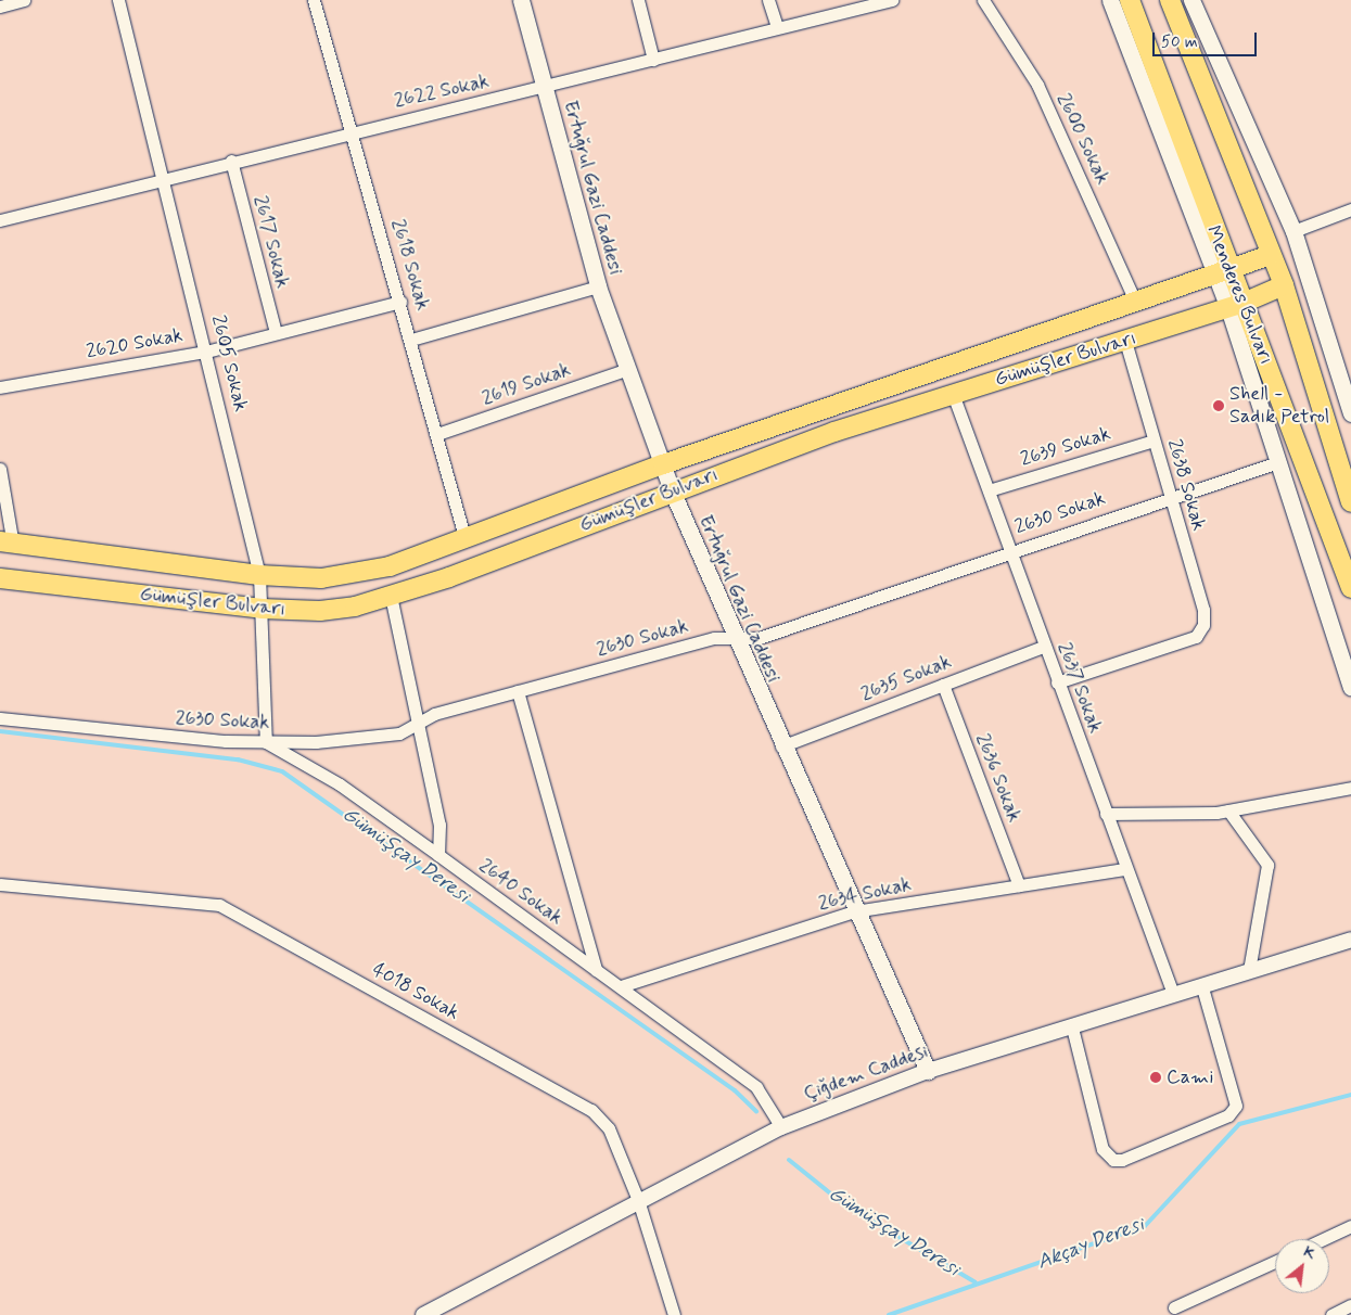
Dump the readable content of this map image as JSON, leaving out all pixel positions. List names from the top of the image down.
{
  "streets": {
    "main road": ["Ertuğrul Gazi Caddesi", "Menderes Bulvarı", "Gümüşler Bulvarı"],
    "street": [
      "2622 Sokak",
      "2600 Sokak",
      "2617 Sokak",
      "2618 Sokak",
      "2620 Sokak",
      "2605 Sokak",
      "2619 Sokak",
      "2639 Sokak",
      "2638 Sokak",
      "2630 Sokak",
      "2635 Sokak",
      "2637 Sokak",
      "2636 Sokak",
      "2640 Sokak",
      "2634 Sokak",
      "4018 Sokak",
      "Çiğdem Caddesi"
    ]
  },
  "crossings": [
    ["2622 Sokak", "Ertuğrul Gazi Caddesi"],
    ["2622 Sokak", "2617 Sokak"],
    ["2622 Sokak", "2618 Sokak"],
    ["2622 Sokak", "2605 Sokak"],
    ["2600 Sokak", "Gümüşler Bulvarı"],
    ["Ertuğrul Gazi Caddesi", "Gümüşler Bulvarı"],
    ["Ertuğrul Gazi Caddesi", "2619 Sokak"],
    ["Ertuğrul Gazi Caddesi", "2630 Sokak"],
    ["Ertuğrul Gazi Caddesi", "2635 Sokak"],
    ["Ertuğrul Gazi Caddesi", "2634 Sokak"],
    ["Ertuğrul Gazi Caddesi", "Çiğdem Caddesi"],
    ["2617 Sokak", "2620 Sokak"],
    ["2618 Sokak", "2620 Sokak"],
    ["2618 Sokak", "Gümüşler Bulvarı"],
    ["2618 Sokak", "2619 Sokak"],
    ["Menderes Bulvarı", "Gümüşler Bulvarı"],
    ["2620 Sokak", "2605 Sokak"],
    ["Gümüşler Bulvarı", "2605 Sokak"],
    ["Gümüşler Bulvarı", "2638 Sokak"],
    ["Gümüşler Bulvarı", "2637 Sokak"],
    ["2605 Sokak", "2630 Sokak"],
    ["2605 Sokak", "2640 Sokak"],
    ["2639 Sokak", "2638 Sokak"],
    ["2639 Sokak", "2637 Sokak"],
    ["2638 Sokak", "2630 Sokak"],
    ["2638 Sokak", "2637 Sokak"],
    ["2630 Sokak", "2637 Sokak"],
    ["2630 Sokak", "2640 Sokak"],
    ["2635 Sokak", "2637 Sokak"],
    ["2635 Sokak", "2636 Sokak"],
    ["2637 Sokak", "2634 Sokak"],
    ["2637 Sokak", "Çiğdem Caddesi"],
    ["2636 Sokak", "2634 Sokak"],
    ["2640 Sokak", "2634 Sokak"],
    ["2640 Sokak", "Çiğdem Caddesi"],
    ["4018 Sokak", "Çiğdem Caddesi"]
  ],
  "water": ["Gümüşçay Deresi", "Akçay Deresi"],
  "places": ["Shell - Sadık Petrol", "Cami"],
  "scale_bar": "50 m",
  "north": "top right"
}
